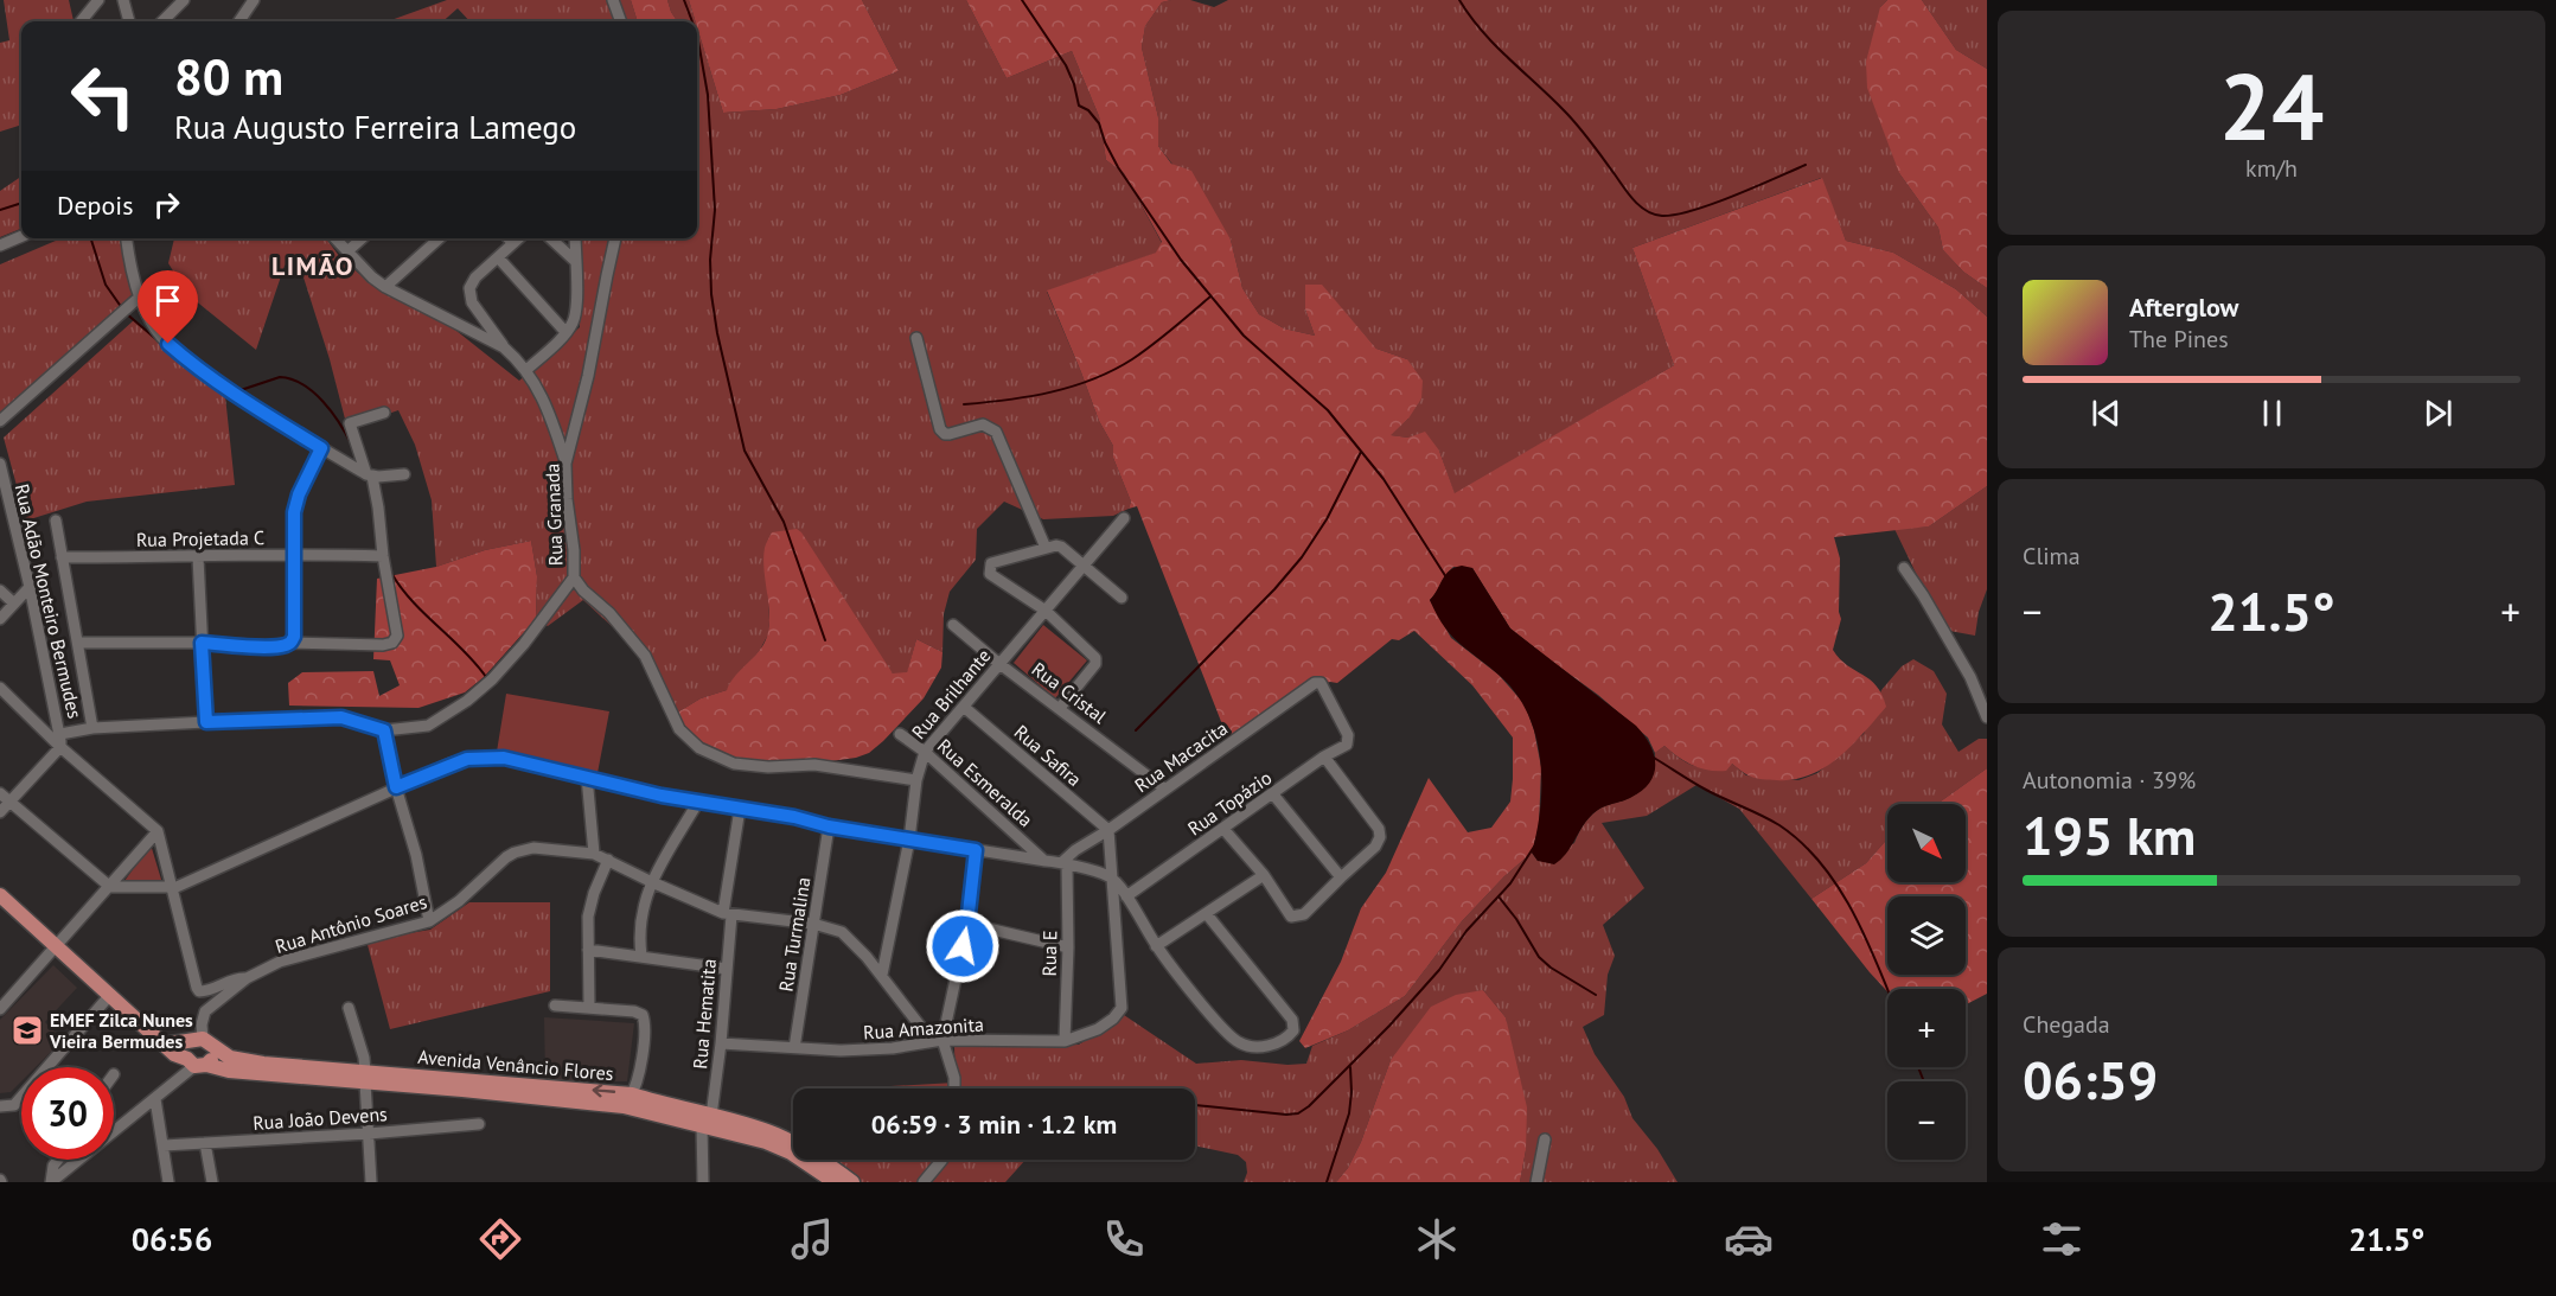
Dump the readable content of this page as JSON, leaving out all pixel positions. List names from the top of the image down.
{
  "streets": {
    "main road": ["Avenida Venâncio Flores"],
    "street": [
      "Rua Granada",
      "Rua Projetada C",
      "Rua Adão Monteiro Bermudes",
      "Rua Cristal",
      "Rua Brilhante",
      "Rua Safira",
      "Rua Macacita",
      "Rua Esmeralda",
      "Rua Topázio",
      "Rua Antônio Soares",
      "Rua Turmalina",
      "Rua E",
      "Rua Hematita",
      "Rua Amazonita",
      "Rua João Devens"
    ]
  },
  "crossings": [
    ["Rua Granada", "Rua Brilhante"],
    ["Rua Projetada C", "Rua Adão Monteiro Bermudes"],
    ["Rua Cristal", "Rua Brilhante"],
    ["Rua Cristal", "Rua Macacita"],
    ["Rua Brilhante", "Rua Safira"],
    ["Rua Brilhante", "Rua Esmeralda"],
    ["Rua Brilhante", "Rua Antônio Soares"],
    ["Rua Safira", "Rua Macacita"],
    ["Rua Macacita", "Rua Topázio"],
    ["Rua Macacita", "Rua E"],
    ["Rua Antônio Soares", "Rua Turmalina"],
    ["Rua Antônio Soares", "Rua Hematita"],
    ["Rua Antônio Soares", "Rua Amazonita"],
    ["Rua Antônio Soares", "Avenida Venâncio Flores"],
    ["Rua Turmalina", "Rua Amazonita"],
    ["Rua E", "Rua Amazonita"],
    ["Rua Hematita", "Rua Amazonita"],
    ["Rua Hematita", "Avenida Venâncio Flores"]
  ],
  "districts": ["LIMÃO"],
  "places": {
    "school or university": ["EMEF Zilca Nunes Vieira Bermudes"]
  },
  "north": "bottom right",
  "page": {
    "tile": [
      ["24", "km/h"],
      "Clima",
      ["Autonomia · 39%", "195 km"],
      ["Chegada", "06:59"]
    ],
    "turn": ["80 m", "Rua Augusto Ferreira Lamego"],
    "then": "Depois",
    "song": ["Afterglow", "The Pines"],
    "heat": ["−", "21.5°", "+"],
    "map_buttons": ["+", "−"],
    "limit": "30",
    "trip": "06:59 · 3 min · 1.2 km",
    "tabs": ["06:56", "21.5°"]
  }
}
